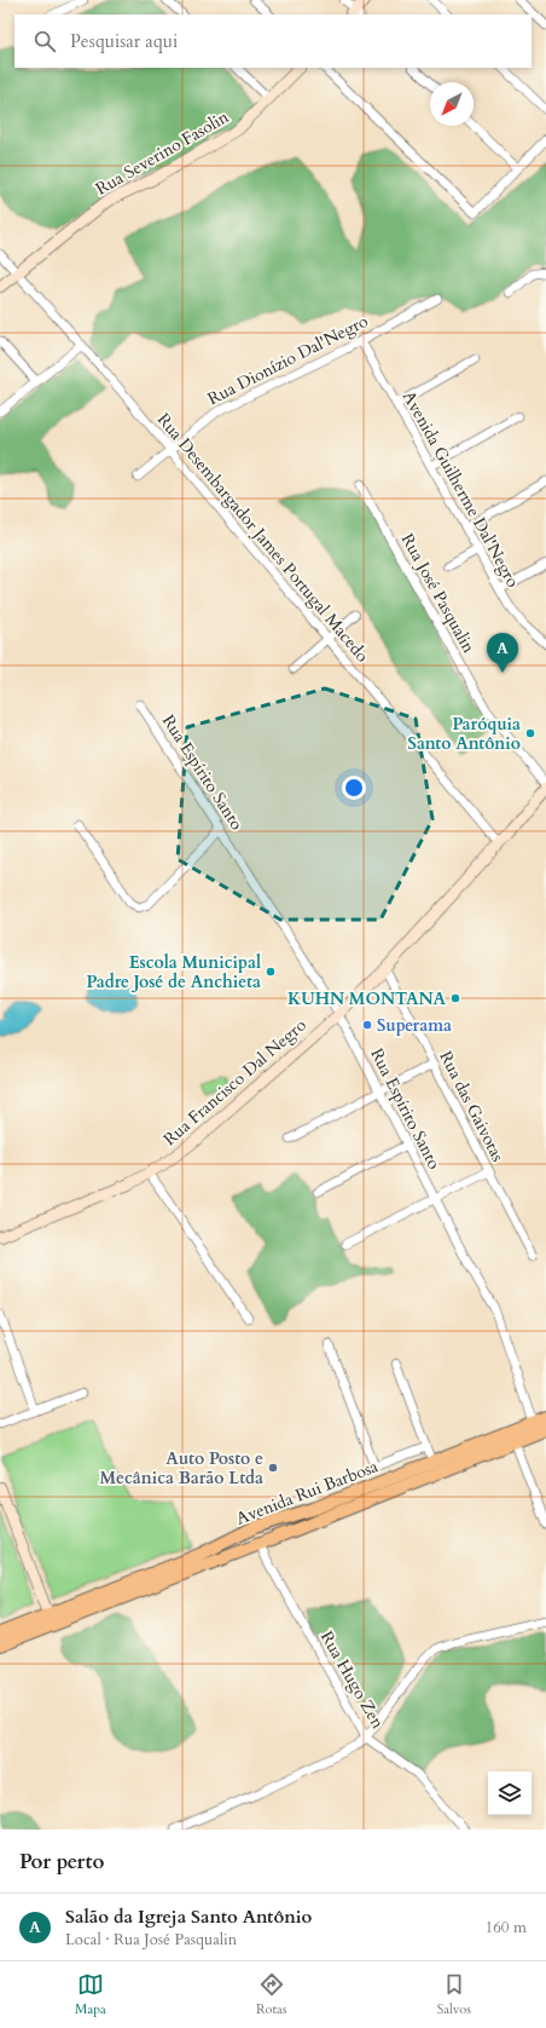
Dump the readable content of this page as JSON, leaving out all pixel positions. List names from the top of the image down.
{
  "streets": {
    "main road": ["Avenida Rui Barbosa"],
    "street": [
      "Rua Severino Fasolin",
      "Rua Dionízio Dal'Negro",
      "Avenida Guilherme Dal'Negro",
      "Rua Desembargador James Portugal Macedo",
      "Rua José Pasqualin",
      "Rua Espírito Santo",
      "Rua Francisco Dal Negro",
      "Rua das Gaivotas",
      "Rua Hugo Zen"
    ]
  },
  "crossings": [
    ["Rua Severino Fasolin", "Rua Desembargador James Portugal Macedo"],
    ["Rua Dionízio Dal'Negro", "Avenida Guilherme Dal'Negro"],
    ["Rua Dionízio Dal'Negro", "Rua Desembargador James Portugal Macedo"],
    ["Rua Desembargador James Portugal Macedo", "Rua Francisco Dal Negro"],
    ["Rua Espírito Santo", "Rua Francisco Dal Negro"],
    ["Rua Espírito Santo", "Avenida Rui Barbosa"],
    ["Rua Francisco Dal Negro", "Rua das Gaivotas"],
    ["Avenida Rui Barbosa", "Rua Hugo Zen"]
  ],
  "places": [
    "Paróquia Santo Antônio",
    "Escola Municipal Padre José de Anchieta",
    "KUHN MONTANA",
    "Superama",
    "Auto Posto e Mecânica Barão Ltda"
  ],
  "north": "bottom left",
  "page": {
    "search": "Pesquisar aqui",
    "pins": "A",
    "heading": "Por perto",
    "list": [
      {
        "mark": "A",
        "name": "Salão da Igreja Santo Antônio",
        "note": "Local · Rua José Pasqualin",
        "value": "160 m"
      }
    ],
    "nav": ["Mapa", "Rotas", "Salvos"]
  }
}
